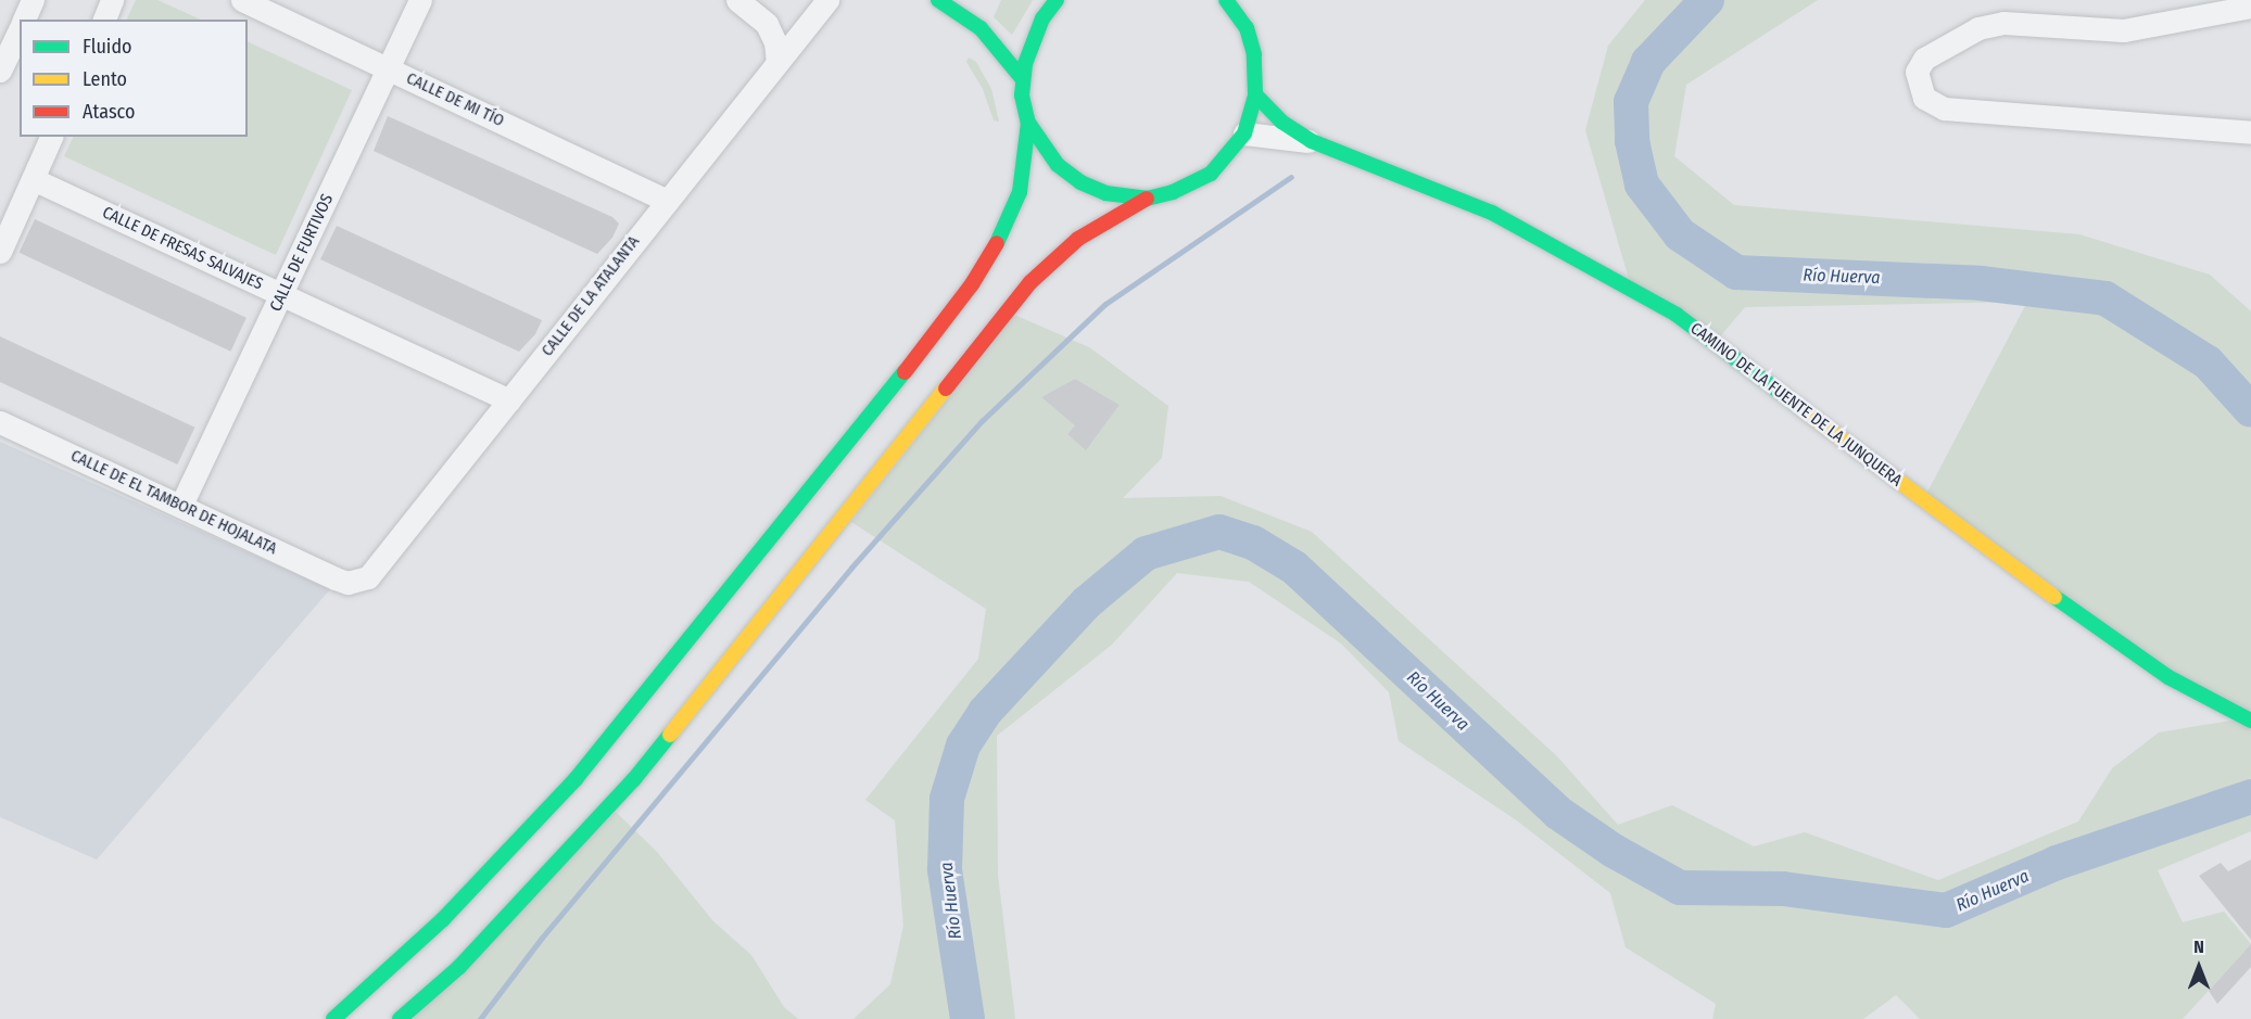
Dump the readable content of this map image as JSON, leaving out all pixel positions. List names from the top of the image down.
{
  "streets": {
    "main road": ["CAMINO DE LA FUENTE DE LA JUNQUERA"],
    "street": [
      "CALLE DE MI TÍO",
      "CALLE DE FRESAS SALVAJES",
      "CALLE DE FURTIVOS",
      "CALLE DE LA ATALANTA",
      "CALLE DE EL TAMBOR DE HOJALATA"
    ]
  },
  "crossings": [
    ["CALLE DE MI TÍO", "CALLE DE FURTIVOS"],
    ["CALLE DE MI TÍO", "CALLE DE LA ATALANTA"],
    ["CALLE DE FRESAS SALVAJES", "CALLE DE FURTIVOS"],
    ["CALLE DE FRESAS SALVAJES", "CALLE DE LA ATALANTA"],
    ["CALLE DE FURTIVOS", "CALLE DE EL TAMBOR DE HOJALATA"],
    ["CALLE DE LA ATALANTA", "CALLE DE EL TAMBOR DE HOJALATA"]
  ],
  "water": ["Río Huerva"],
  "legend": ["Fluido", "Lento", "Atasco"],
  "north": "top"
}
